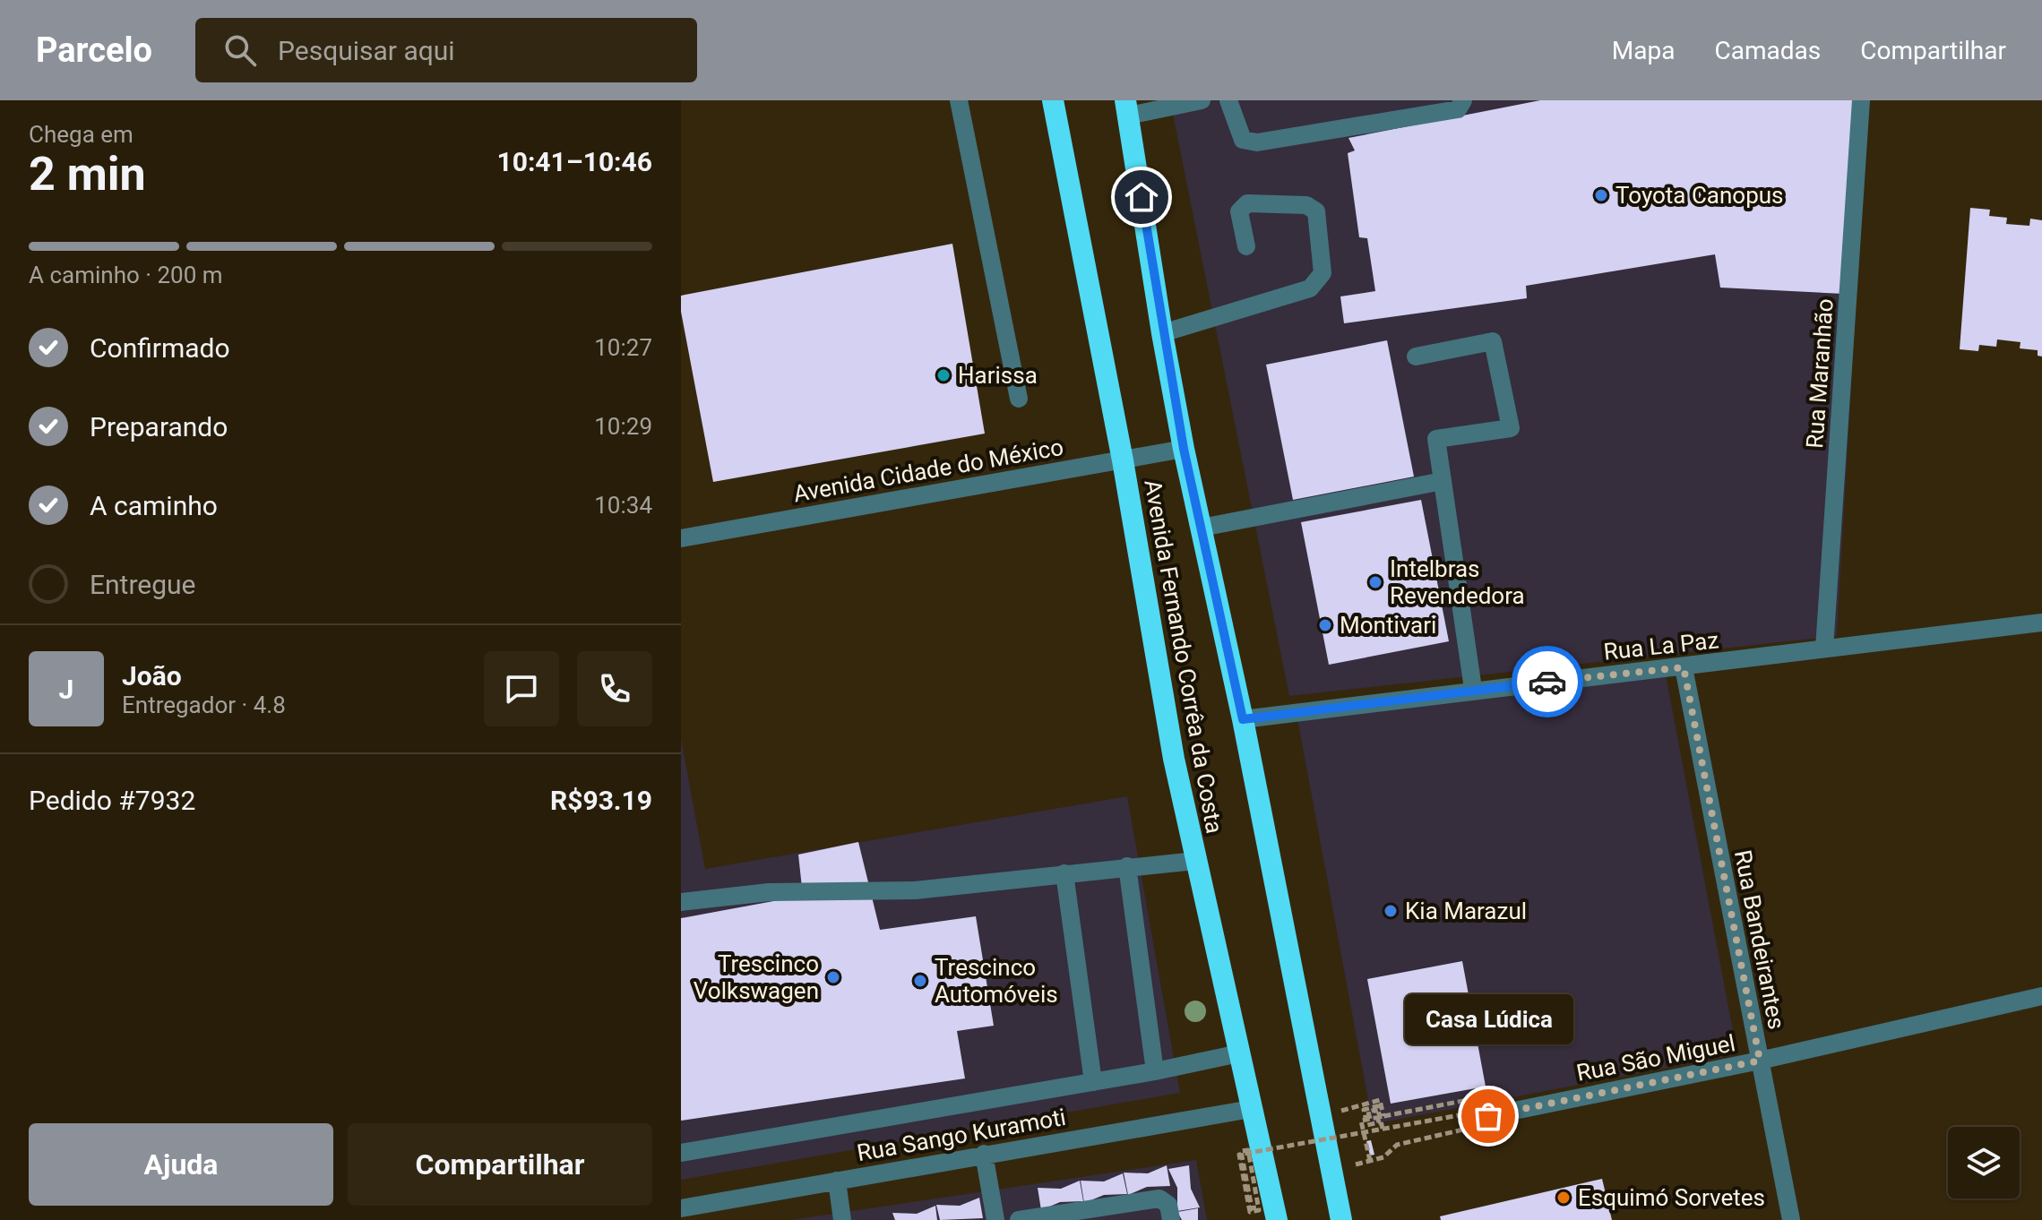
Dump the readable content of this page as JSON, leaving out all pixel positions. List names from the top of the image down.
{
  "streets": {
    "highway": ["Avenida Fernando Corrêa da Costa"],
    "street": [
      "Rua Maranhão",
      "Avenida Cidade do México",
      "Rua La Paz",
      "Rua Bandeirantes",
      "Rua São Miguel",
      "Rua Sango Kuramoti"
    ]
  },
  "crossings": [
    ["Rua Maranhão", "Rua La Paz"],
    ["Avenida Cidade do México", "Avenida Fernando Corrêa da Costa"],
    ["Rua La Paz", "Avenida Fernando Corrêa da Costa"],
    ["Rua La Paz", "Rua Bandeirantes"],
    ["Avenida Fernando Corrêa da Costa", "Rua Sango Kuramoti"],
    ["Rua Bandeirantes", "Rua São Miguel"]
  ],
  "places": [
    "Toyota Canopus",
    "Harissa",
    "Intelbras Revendedora",
    "Montivari",
    "Kia Marazul",
    "Trescinco Volkswagen",
    "Trescinco Automóveis",
    "Casa Lúdica",
    "Esquimó Sorvetes"
  ],
  "page": {
    "header": "Parcelo",
    "search": "Pesquisar aqui",
    "nav": ["Mapa", "Camadas", "Compartilhar"],
    "heading": ["2 min", "Chega em", "10:41–10:46"],
    "panel": [
      "João",
      "Entregador · 4.8",
      "Pedido #7932",
      "R$93.19"
    ],
    "bar": "A caminho · 200 m",
    "list": [
      ["Confirmado", "10:27"],
      ["Preparando", "10:29"],
      ["A caminho", "10:34"],
      "Entregue"
    ],
    "round": "J",
    "bubble": "Casa Lúdica",
    "buttons": ["Ajuda", "Compartilhar"]
  }
}
